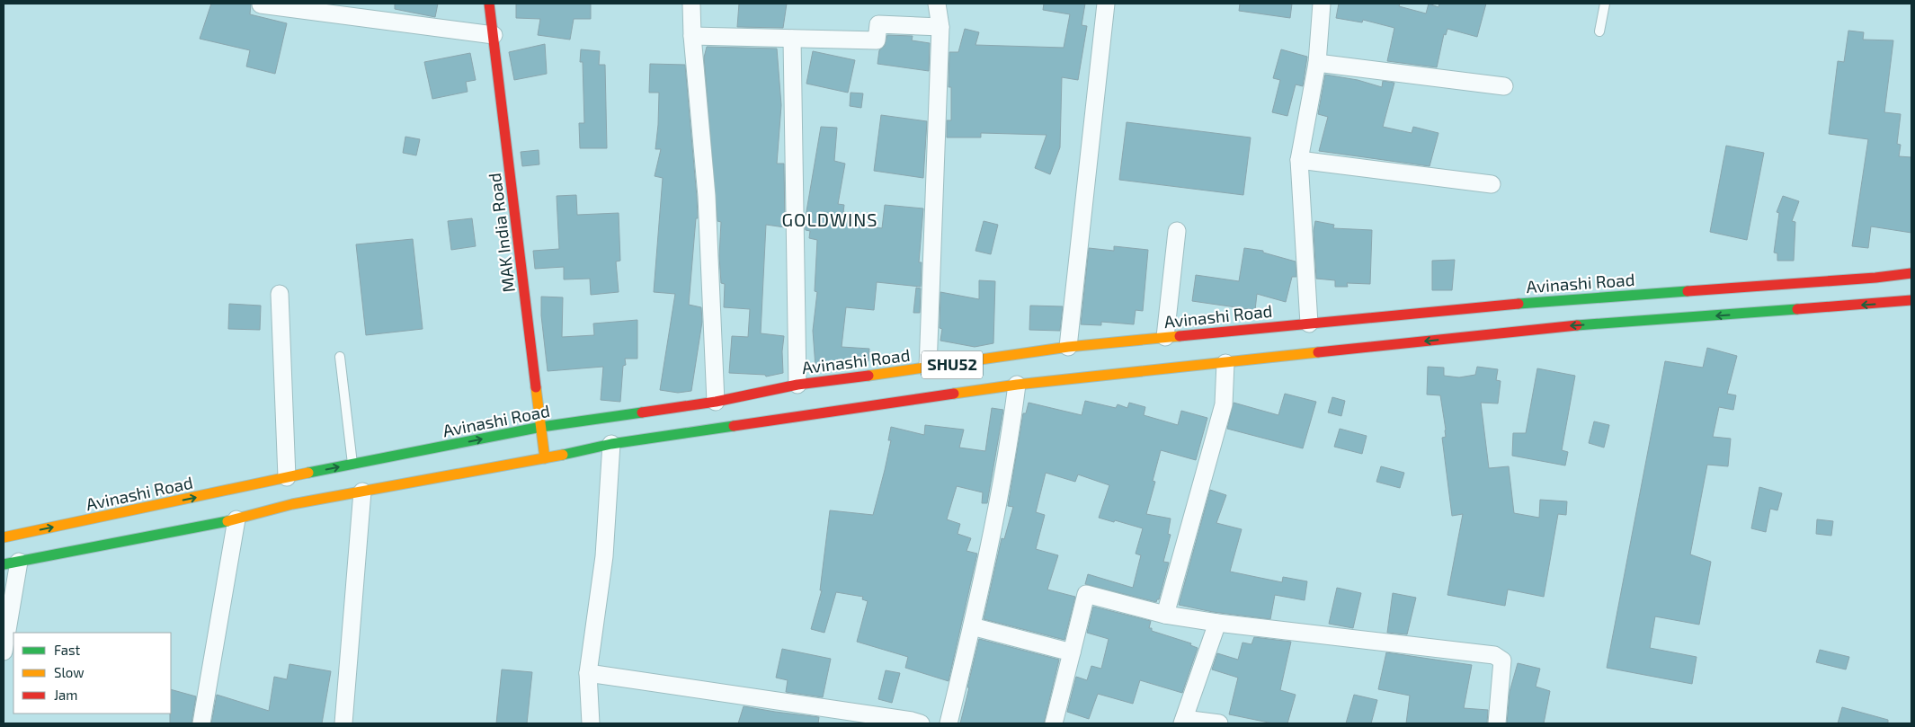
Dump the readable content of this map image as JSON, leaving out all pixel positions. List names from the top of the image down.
{
  "streets": {
    "main road": ["MAK India Road", "Avinashi Road", "SHU52"]
  },
  "crossings": [
    ["MAK India Road", "Avinashi Road"],
    ["MAK India Road", "SHU52"]
  ],
  "districts": ["GOLDWINS"],
  "legend": ["Fast", "Slow", "Jam"]
}
